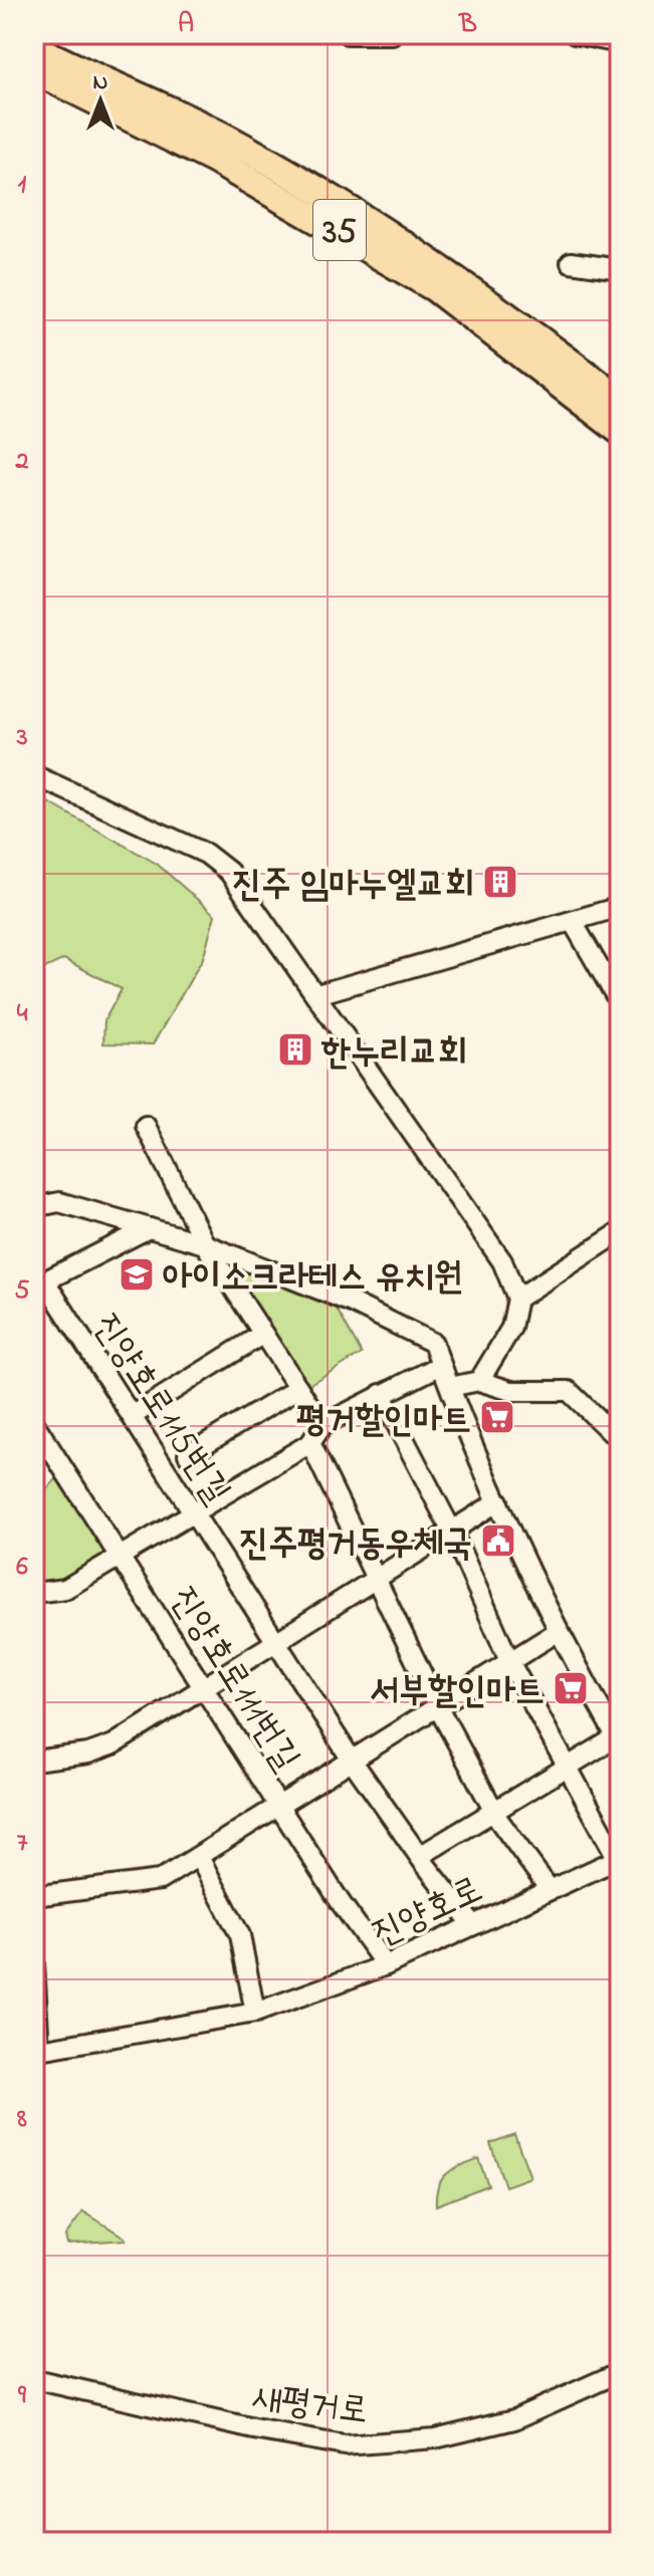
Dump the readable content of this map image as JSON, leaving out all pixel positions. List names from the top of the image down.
{
  "streets": {
    "highway": ["35"],
    "street": [
      "진양호로115번길",
      "진양호로111번길",
      "진양호로",
      "새평거로"
    ]
  },
  "crossings": [
    ["진양호로115번길", "진양호로"],
    ["진양호로111번길", "진양호로"]
  ],
  "places": {
    "building": ["진주 임마누엘교회", "한누리교회"],
    "school or university": ["아이소크라테스 유치원"],
    "supermarket": ["평거할인마트", "서부할인마트"],
    "public building": ["진주평거동우체국"]
  },
  "north": "top",
  "grid": {
    "columns": ["A", "B"],
    "rows": [
      "1",
      "2",
      "3",
      "4",
      "5",
      "6",
      "7",
      "8",
      "9"
    ]
  }
}
